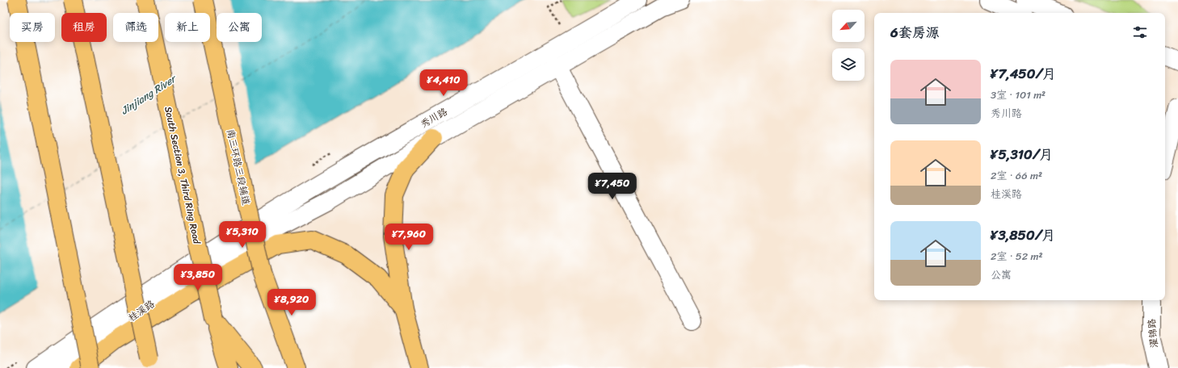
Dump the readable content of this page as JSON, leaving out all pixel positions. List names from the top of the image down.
{
  "streets": {
    "main road": ["南三环路三段辅道", "South Section 3, Third Ring Road"],
    "street": ["秀川路", "桂溪路", "濯锦路"]
  },
  "crossings": [
    ["秀川路", "桂溪路"]
  ],
  "water": ["Jinjiang River"],
  "north": "bottom left",
  "page": {
    "chip": [
      "买房",
      "租房",
      "筛选",
      "新上",
      "公寓"
    ],
    "heading": "6套房源",
    "list": [
      {
        "name": "¥7,450/月",
        "note": "3室 · 101 m² · 秀川路"
      },
      {
        "name": "¥5,310/月",
        "note": "2室 · 66 m² · 桂溪路"
      },
      {
        "name": "¥3,850/月",
        "note": "2室 · 52 m² · 公寓"
      }
    ],
    "price": [
      "¥4,410",
      "¥7,450",
      "¥5,310",
      "¥7,960",
      "¥3,850",
      "¥8,920"
    ]
  }
}
